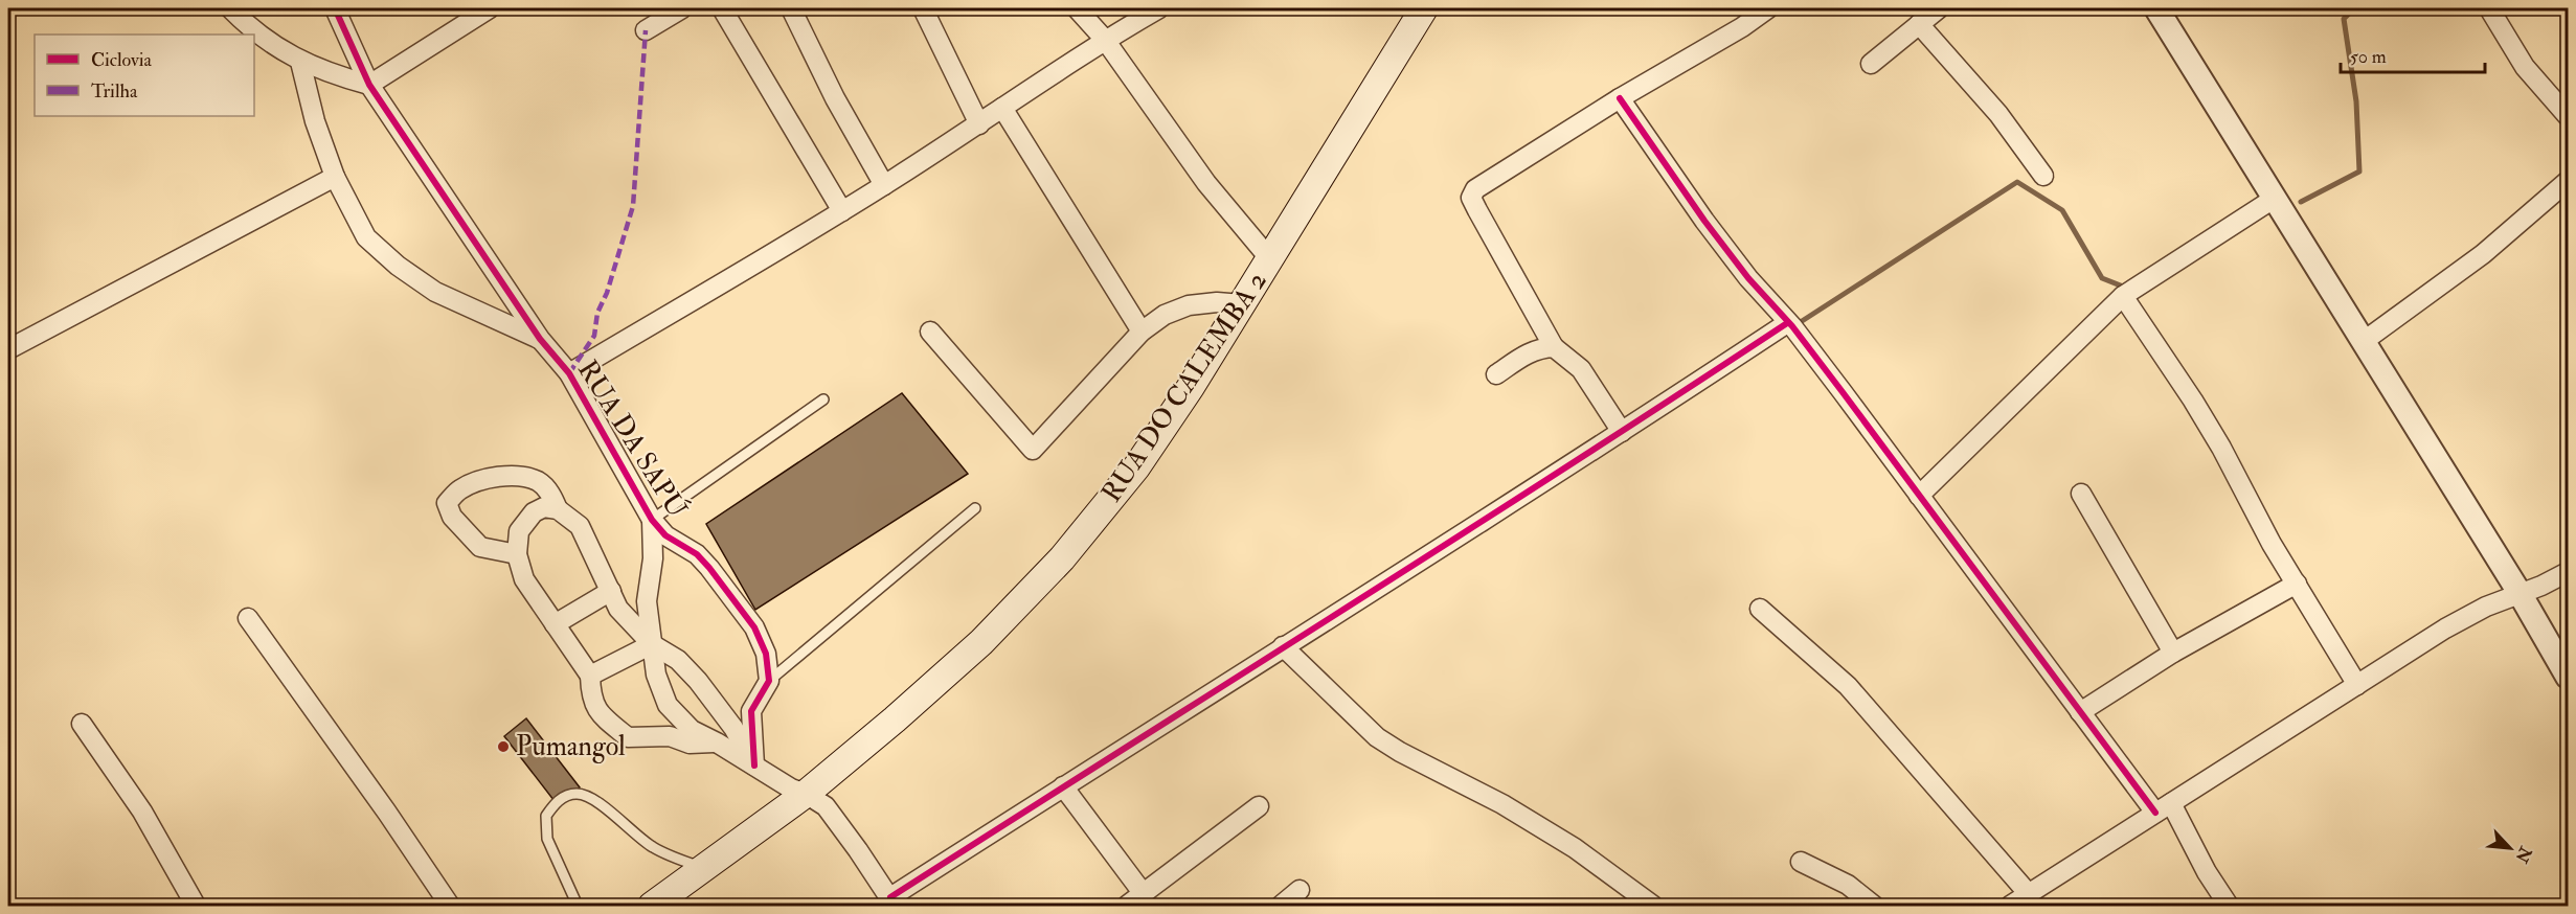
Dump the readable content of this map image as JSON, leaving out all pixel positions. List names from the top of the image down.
{
  "streets": {
    "main road": ["RUA DO CALEMBA 2"],
    "street": ["RUA DA SAPÚ"]
  },
  "places": ["Pumangol"],
  "legend": ["Ciclovia", "Trilha"],
  "scale_bar": "50 m",
  "north": "bottom right"
}
